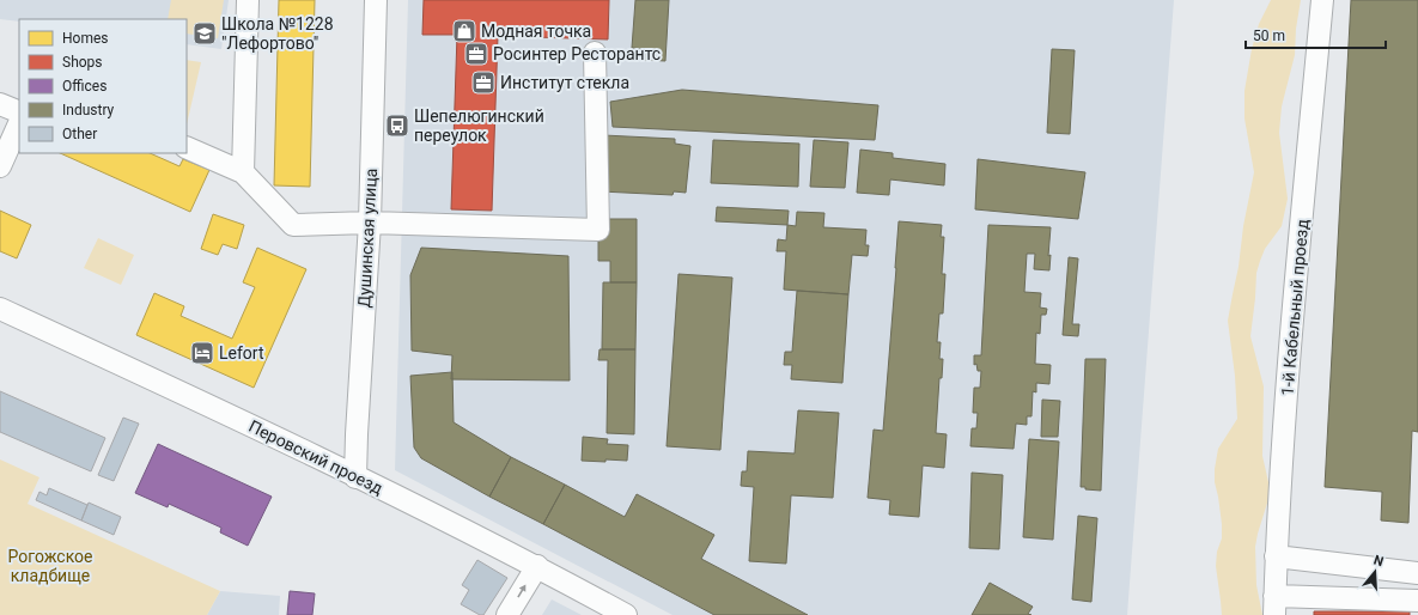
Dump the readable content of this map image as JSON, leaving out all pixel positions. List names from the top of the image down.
{
  "streets": {
    "street": ["Душинская улица", "1-й Кабельный проезд", "Перовский проезд"]
  },
  "crossings": [
    ["Душинская улица", "Перовский проезд"]
  ],
  "parks": ["Рогожское кладбище"],
  "places": {
    "shop": ["Модная точка"],
    "school or university": ["Школа №1228 \"Лефортово\""],
    "office": ["Росинтер Ресторантс", "Институт стекла"],
    "bus stop": ["Шепелюгинский переулок"],
    "hotel": ["Lefort"]
  },
  "legend": [
    "Homes",
    "Shops",
    "Offices",
    "Industry",
    "Other"
  ],
  "scale_bar": "50 m",
  "north": "top"
}
